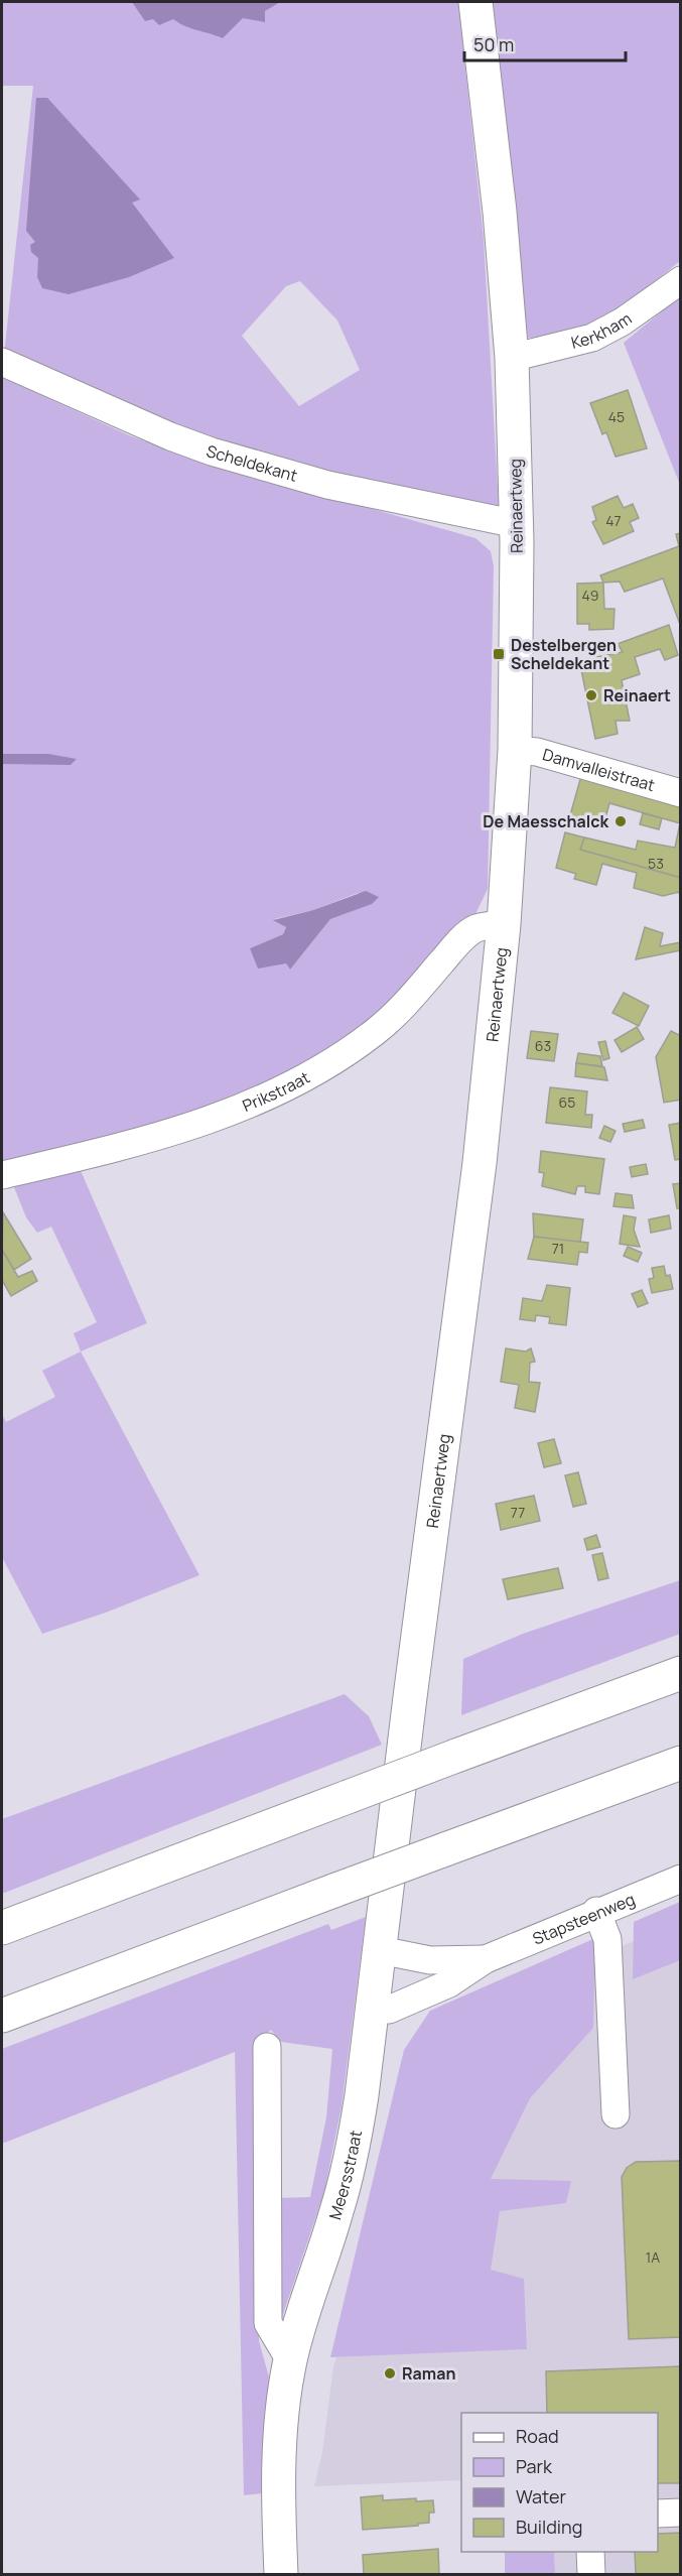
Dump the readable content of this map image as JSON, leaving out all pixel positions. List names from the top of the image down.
{
  "streets": {
    "main road": ["Reinaertweg", "Meersstraat"],
    "street": [
      "Kerkham",
      "Scheldekant",
      "Damvalleistraat",
      "Prikstraat",
      "Stapsteenweg"
    ]
  },
  "crossings": [
    ["Kerkham", "Reinaertweg"],
    ["Scheldekant", "Reinaertweg"],
    ["Reinaertweg", "Damvalleistraat"],
    ["Reinaertweg", "Prikstraat"],
    ["Reinaertweg", "Stapsteenweg"],
    ["Reinaertweg", "Meersstraat"],
    ["Stapsteenweg", "Meersstraat"]
  ],
  "places": {
    "transit": ["Destelbergen Scheldekant"],
    "other": ["Reinaert", "De Maesschalck", "Raman"]
  },
  "house_numbers": [
    "45",
    "47",
    "49",
    "53",
    "63",
    "65",
    "71",
    "77",
    "1A"
  ],
  "legend": [
    "Road",
    "Park",
    "Water",
    "Building"
  ],
  "scale_bar": "50 m"
}
